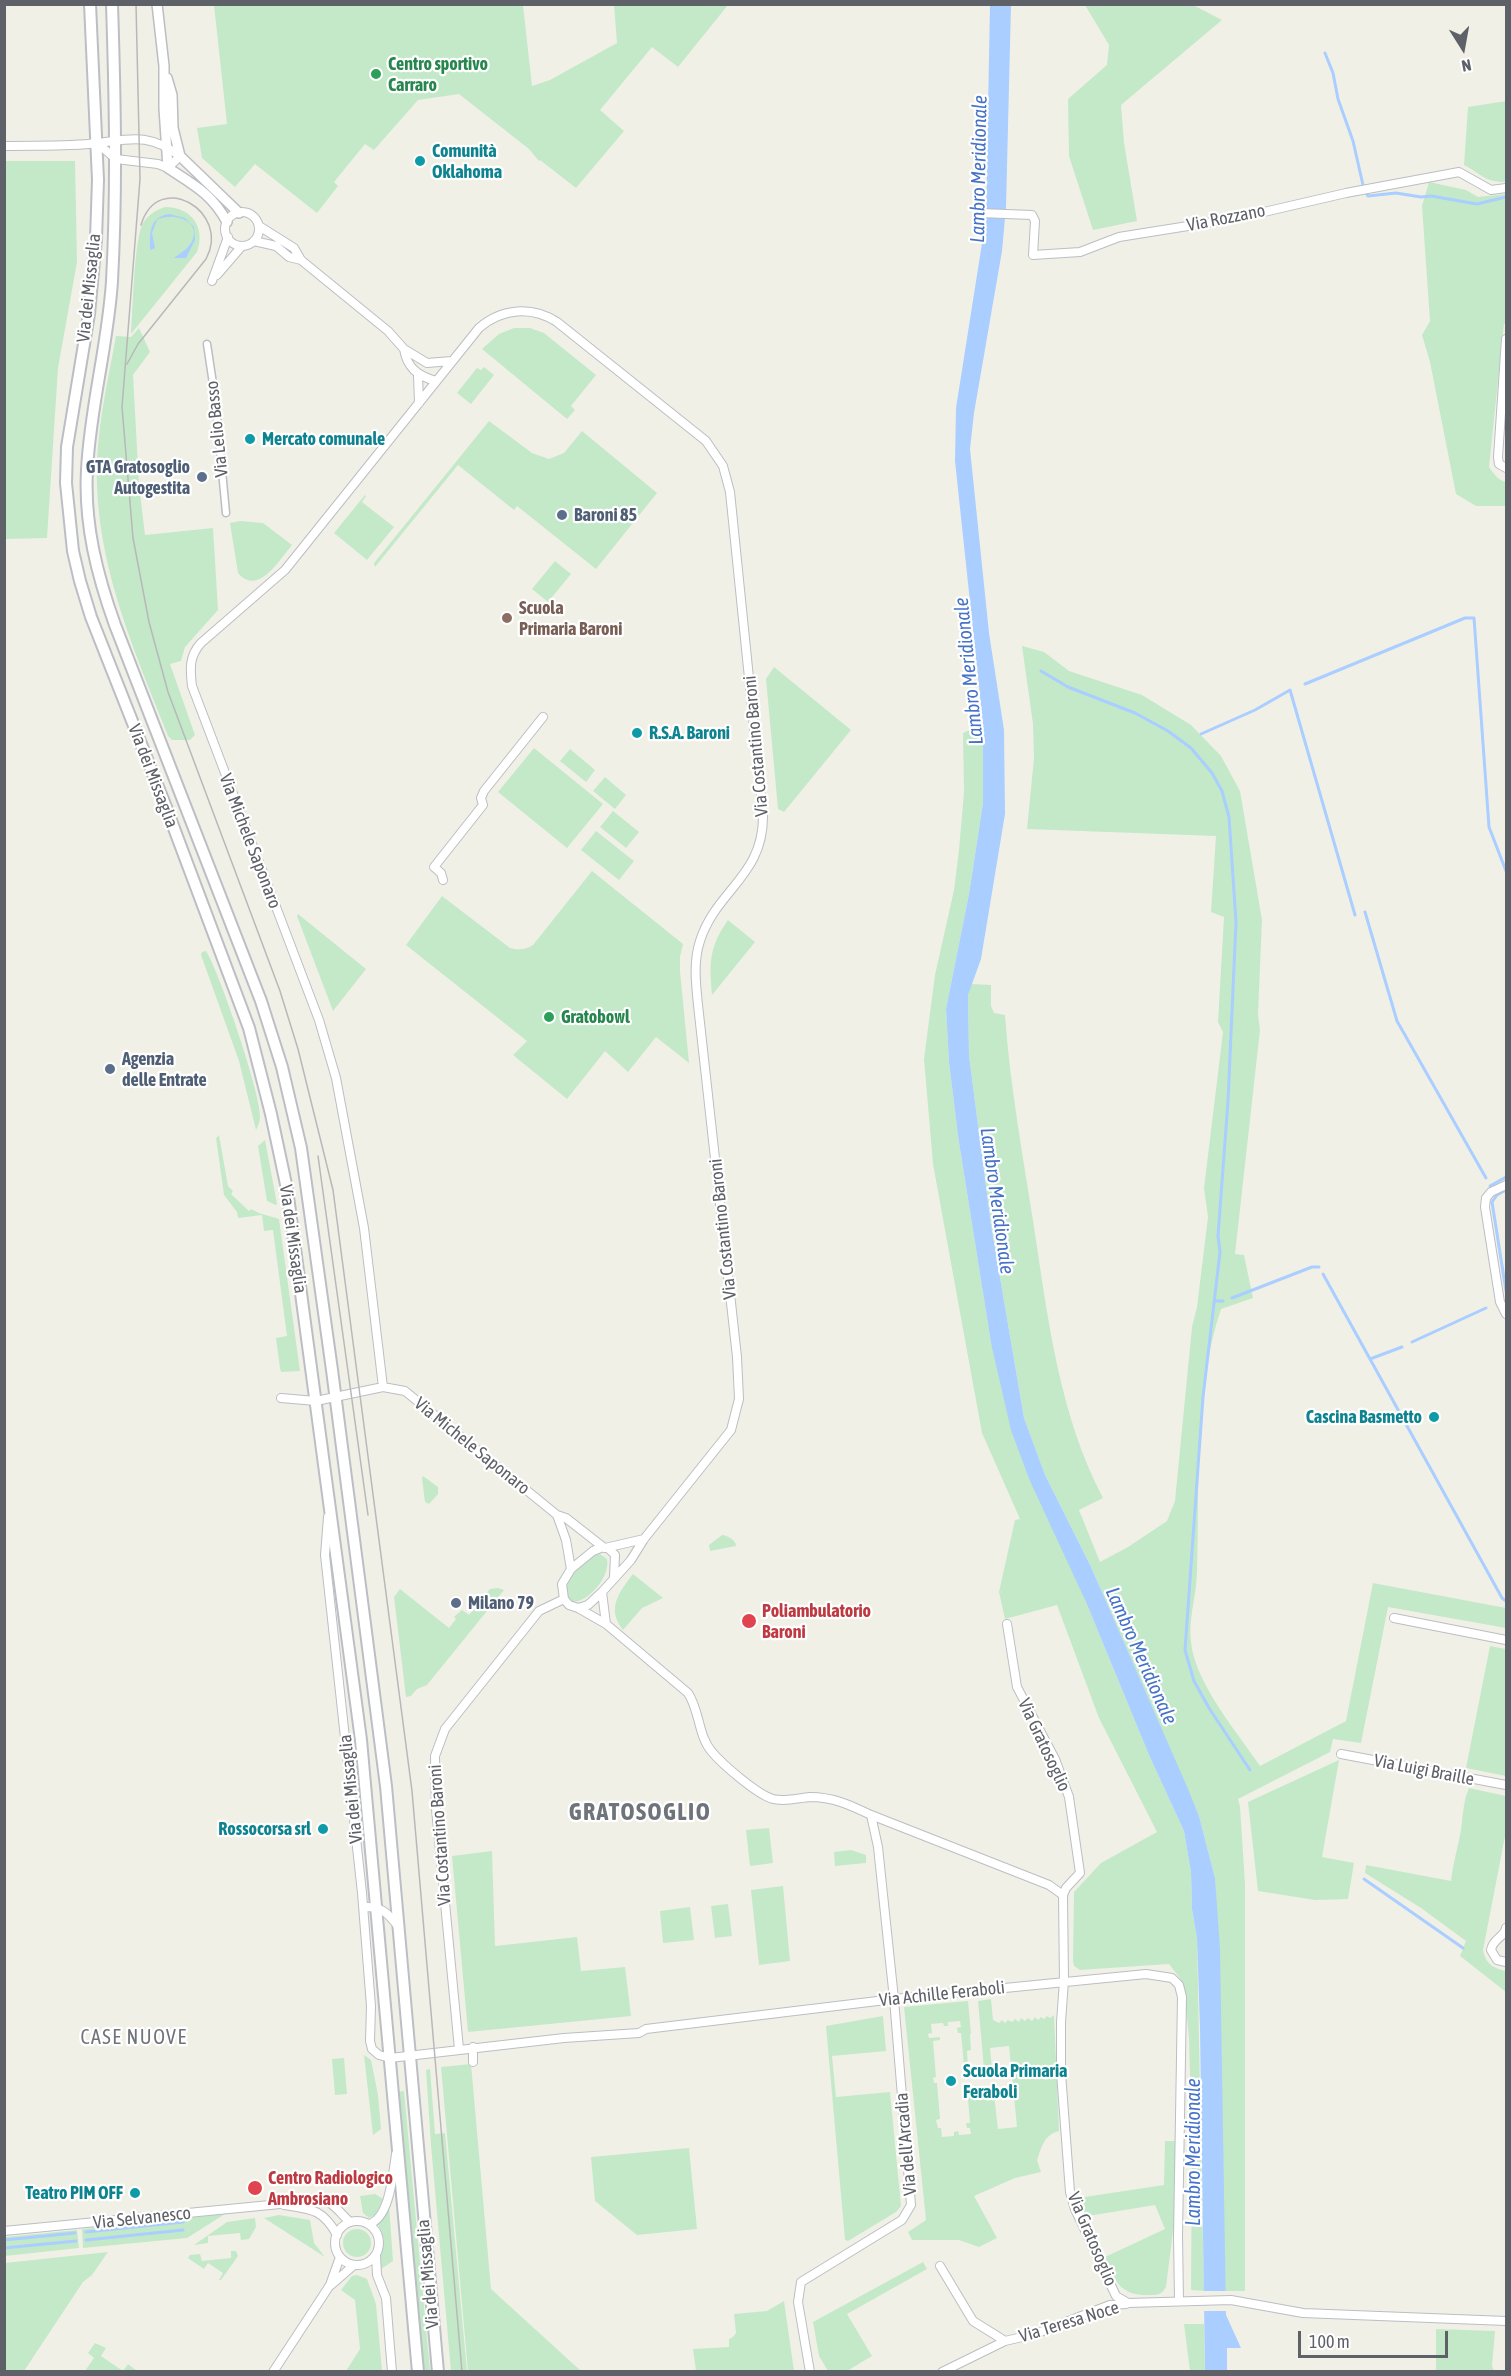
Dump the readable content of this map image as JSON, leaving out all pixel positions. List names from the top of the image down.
{
  "streets": {
    "main road": ["Via dei Missaglia"],
    "street": [
      "Via Rozzano",
      "Via Lelio Basso",
      "Via Costantino Baroni",
      "Via Michele Saponaro",
      "Via Gratosoglio",
      "Via Luigi Braille",
      "Via Achille Feraboli",
      "Via dell'Arcadia",
      "Via Selvanesco",
      "Via Teresa Noce"
    ]
  },
  "crossings": [
    ["Via dei Missaglia", "Via Achille Feraboli"],
    ["Via Costantino Baroni", "Via Michele Saponaro"],
    ["Via Costantino Baroni", "Via Achille Feraboli"],
    ["Via Gratosoglio", "Via Achille Feraboli"],
    ["Via Gratosoglio", "Via Teresa Noce"],
    ["Via Achille Feraboli", "Via dell'Arcadia"]
  ],
  "districts": ["GRATOSOGLIO", "CASE NUOVE"],
  "water": ["Lambro Meridionale"],
  "places": [
    "Centro sportivo Carraro",
    "Comunità Oklahoma",
    "Mercato comunale",
    "GTA Gratosoglio Autogestita",
    "Baroni 85",
    "Scuola Primaria Baroni",
    "R.S.A. Baroni",
    "Gratobowl",
    "Agenzia delle Entrate",
    "Cascina Basmetto",
    "Milano 79",
    "Poliambulatorio Baroni",
    "Rossocorsa srl",
    "Scuola Primaria Feraboli",
    "Centro Radiologico Ambrosiano",
    "Teatro PIM OFF"
  ],
  "scale_bar": "100 m",
  "north": "bottom"
}
